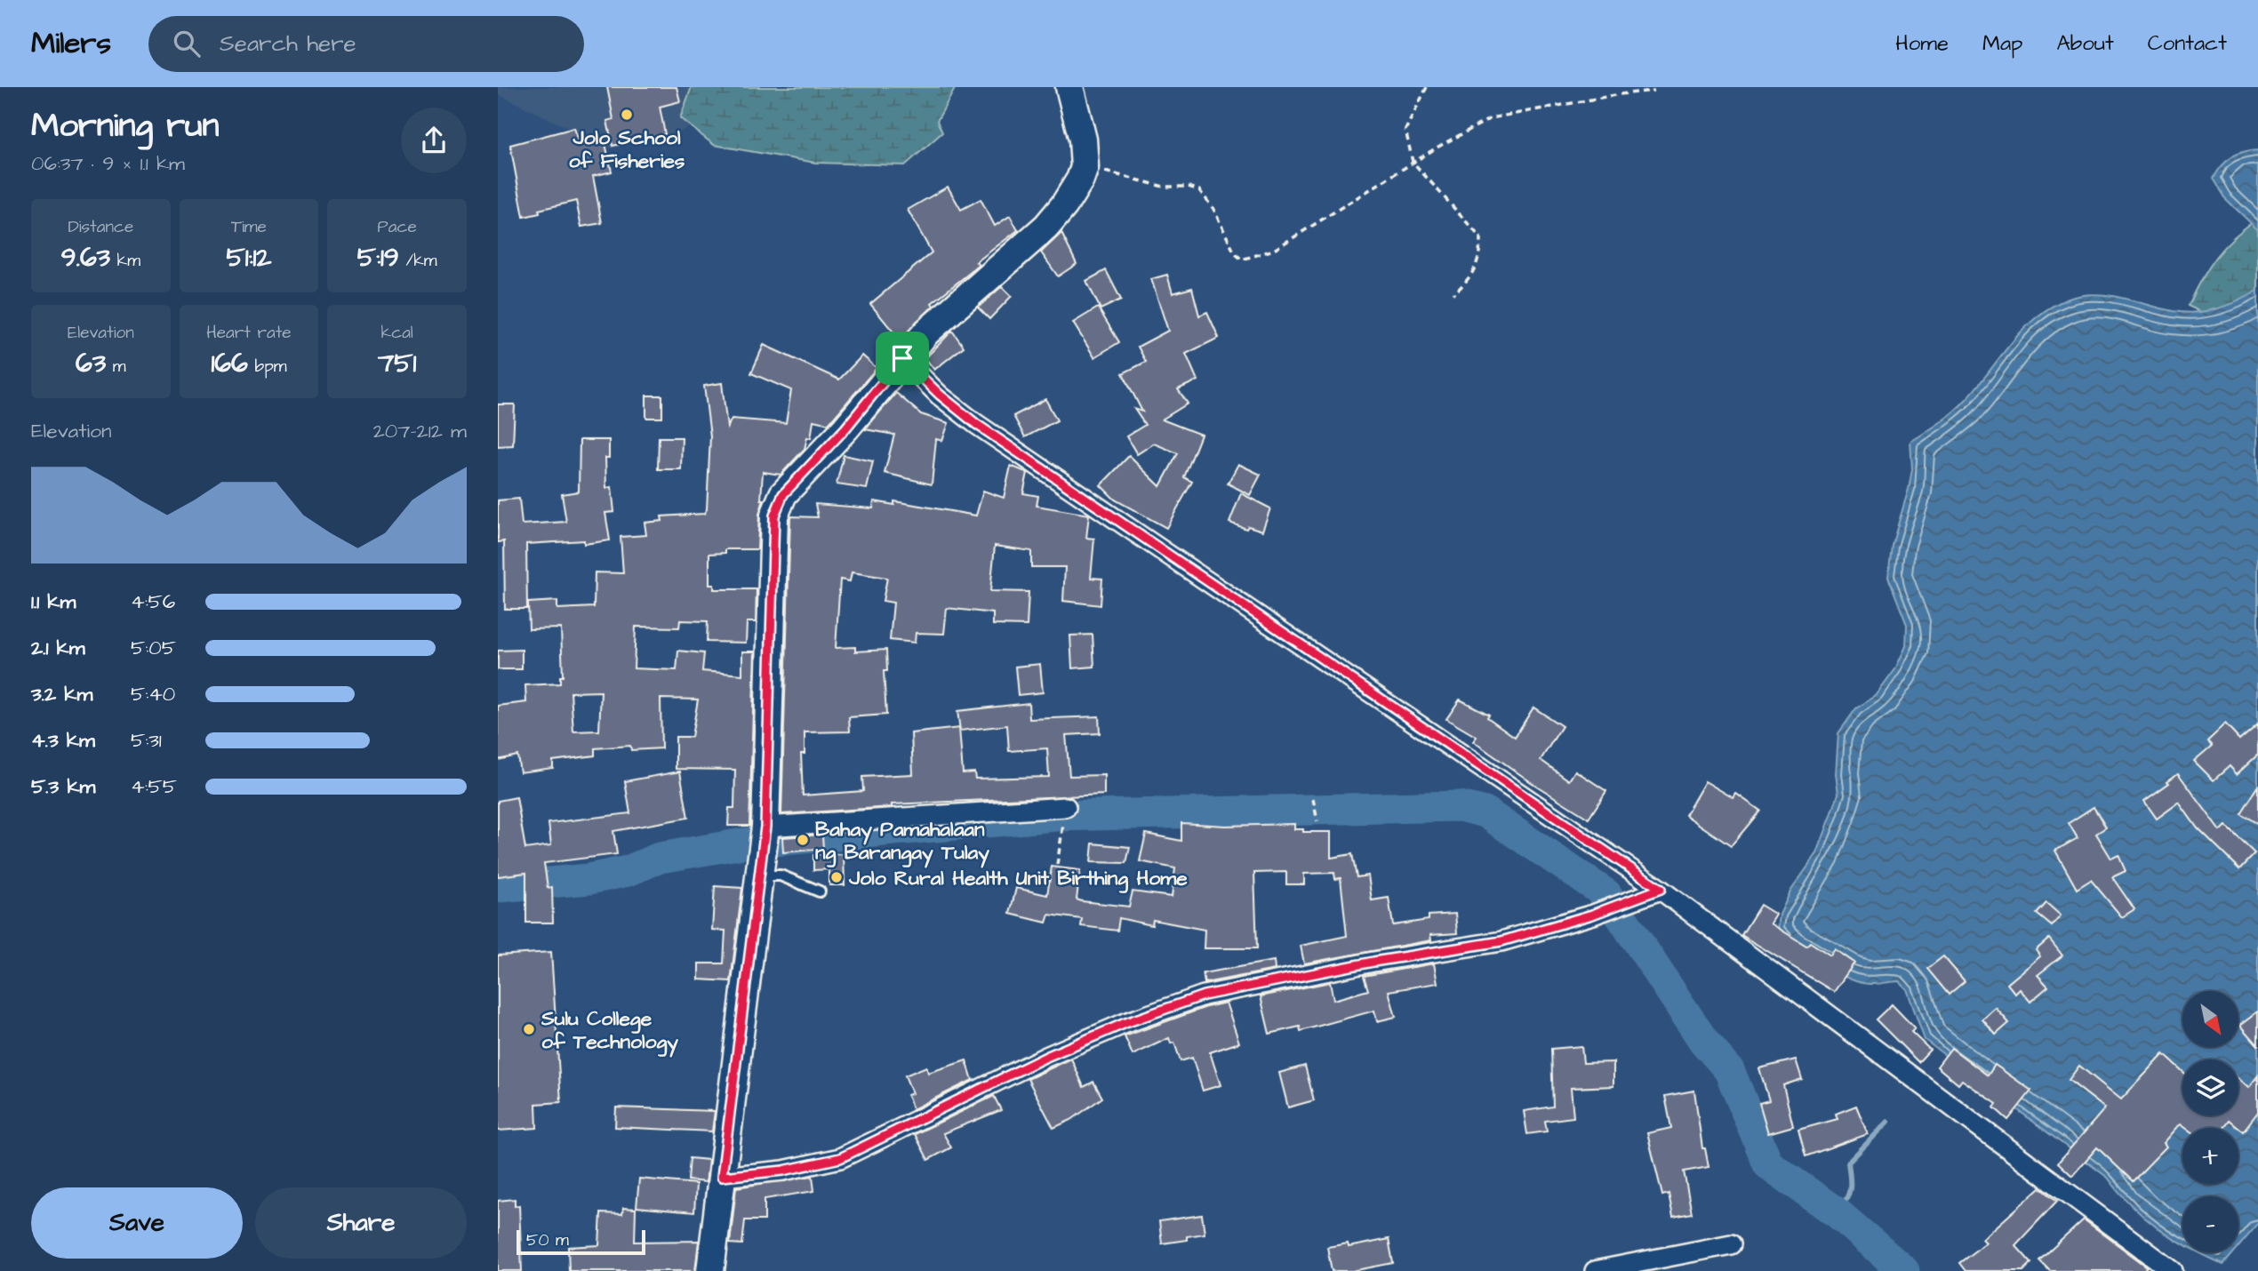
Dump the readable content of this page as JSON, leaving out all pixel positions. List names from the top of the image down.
{
  "places": [
    "Jolo School of Fisheries",
    "Bahay Pamahalaan ng Barangay Tulay",
    "Jolo Rural Health Unit Birthing Home",
    "Sulu College of Technology"
  ],
  "scale_bar": "50 m",
  "north": "bottom right",
  "page": {
    "header": "Milers",
    "search": "Search here",
    "nav": [
      "Home",
      "Map",
      "About",
      "Contact"
    ],
    "heading": ["Morning run", "06:37 · 9 × 1.1 km"],
    "stats": [
      ["Distance", "9.63 km"],
      ["Time", "51:12"],
      ["Pace", "5:19 /km"],
      ["Elevation", "63 m"],
      ["Heart rate", "166 bpm"],
      ["kcal", "751"]
    ],
    "chart": ["Elevation", "207–212 m"],
    "list": [
      {
        "name": "1.1 km",
        "note": "4:56"
      },
      {
        "name": "2.1 km",
        "note": "5:05"
      },
      {
        "name": "3.2 km",
        "note": "5:40"
      },
      {
        "name": "4.3 km",
        "note": "5:31"
      },
      {
        "name": "5.3 km",
        "note": "4:55"
      }
    ],
    "map_buttons": ["+", "−"],
    "buttons": ["Save", "Share"],
    "scale": "50 m"
  }
}
